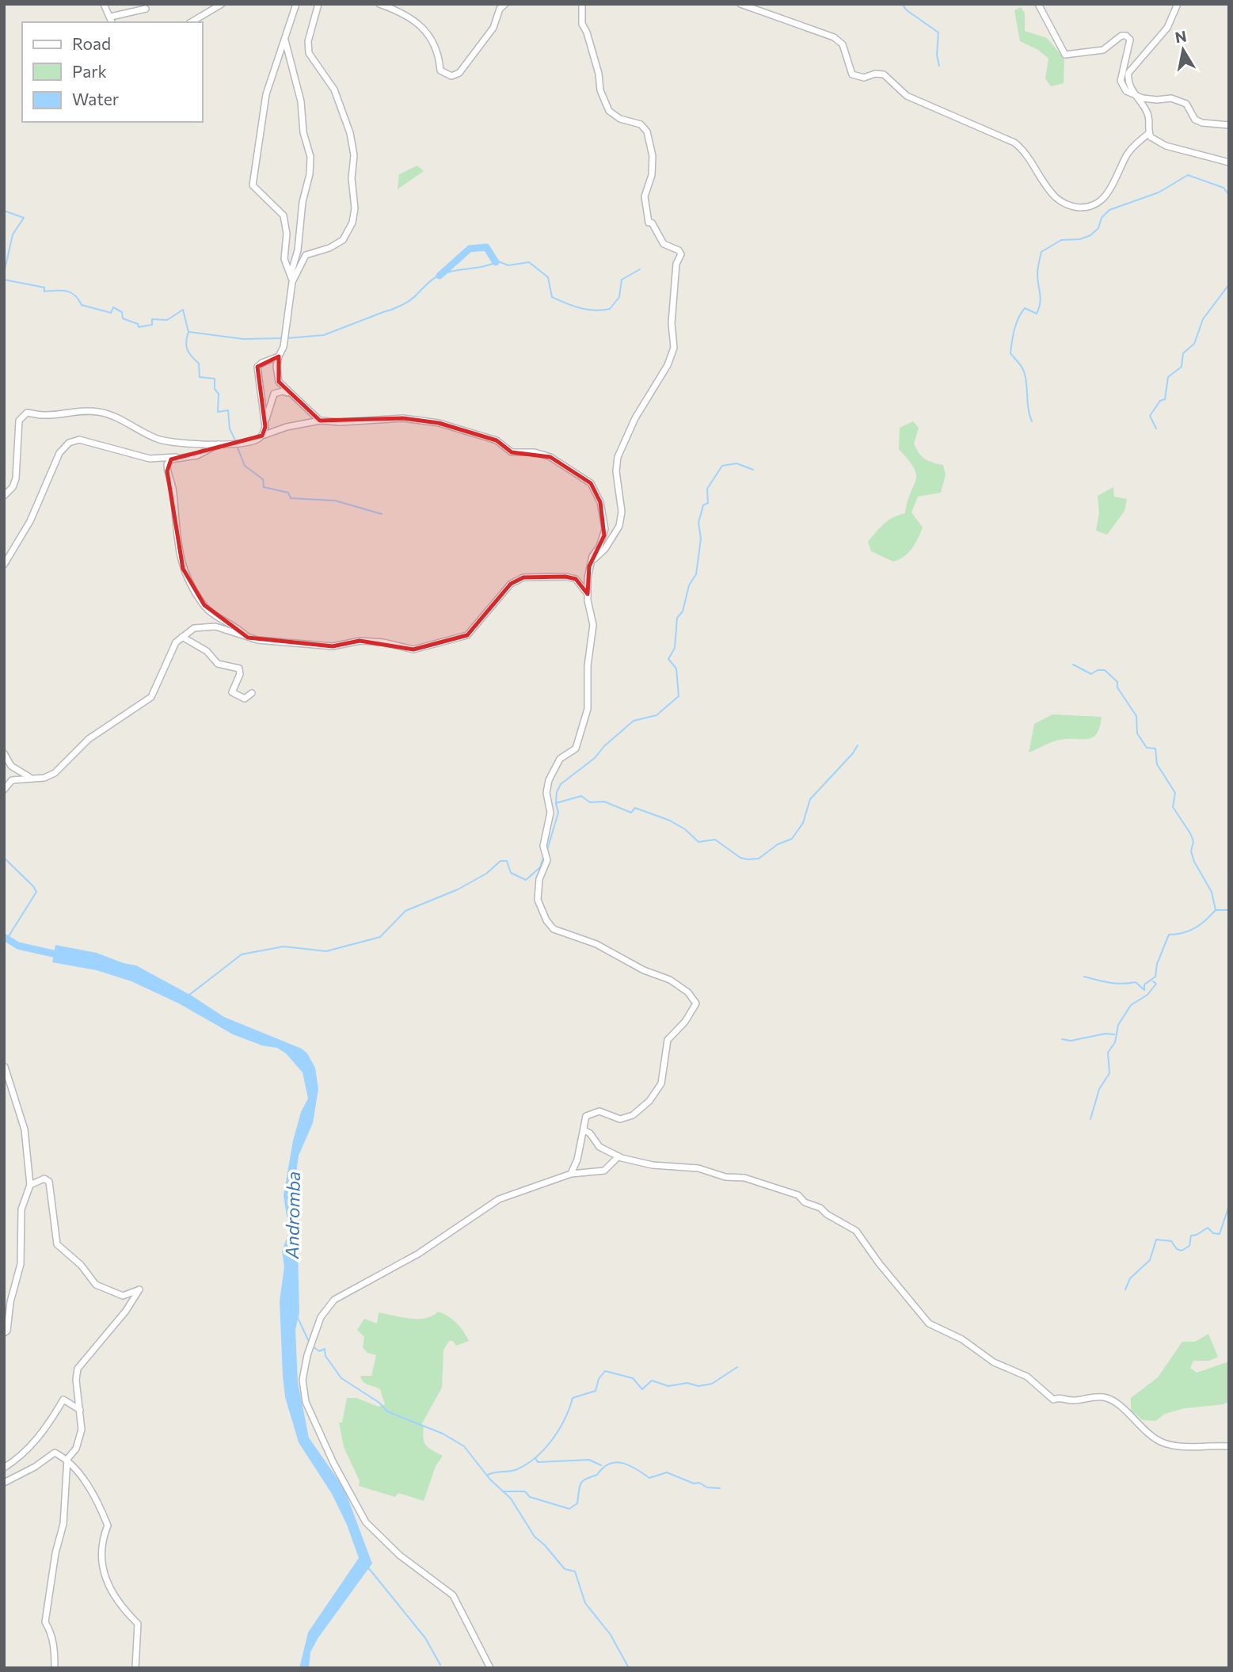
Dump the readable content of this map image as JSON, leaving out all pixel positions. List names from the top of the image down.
{
  "water": ["Andromba"],
  "legend": ["Road", "Park", "Water"],
  "north": "top"
}
